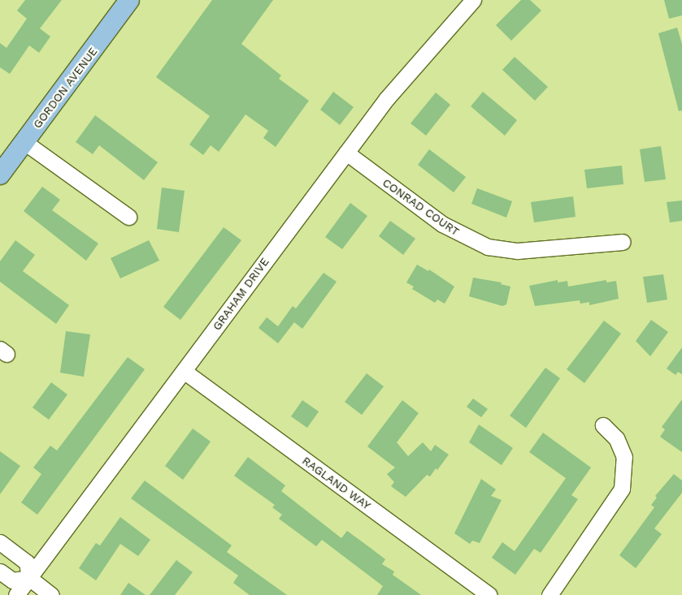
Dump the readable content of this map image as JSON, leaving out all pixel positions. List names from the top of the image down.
{
  "streets": {
    "main road": ["GORDON AVENUE"],
    "street": ["CONRAD COURT", "GRAHAM DRIVE", "RAGLAND WAY"]
  },
  "crossings": [
    ["CONRAD COURT", "GRAHAM DRIVE"],
    ["GRAHAM DRIVE", "RAGLAND WAY"]
  ]
}
